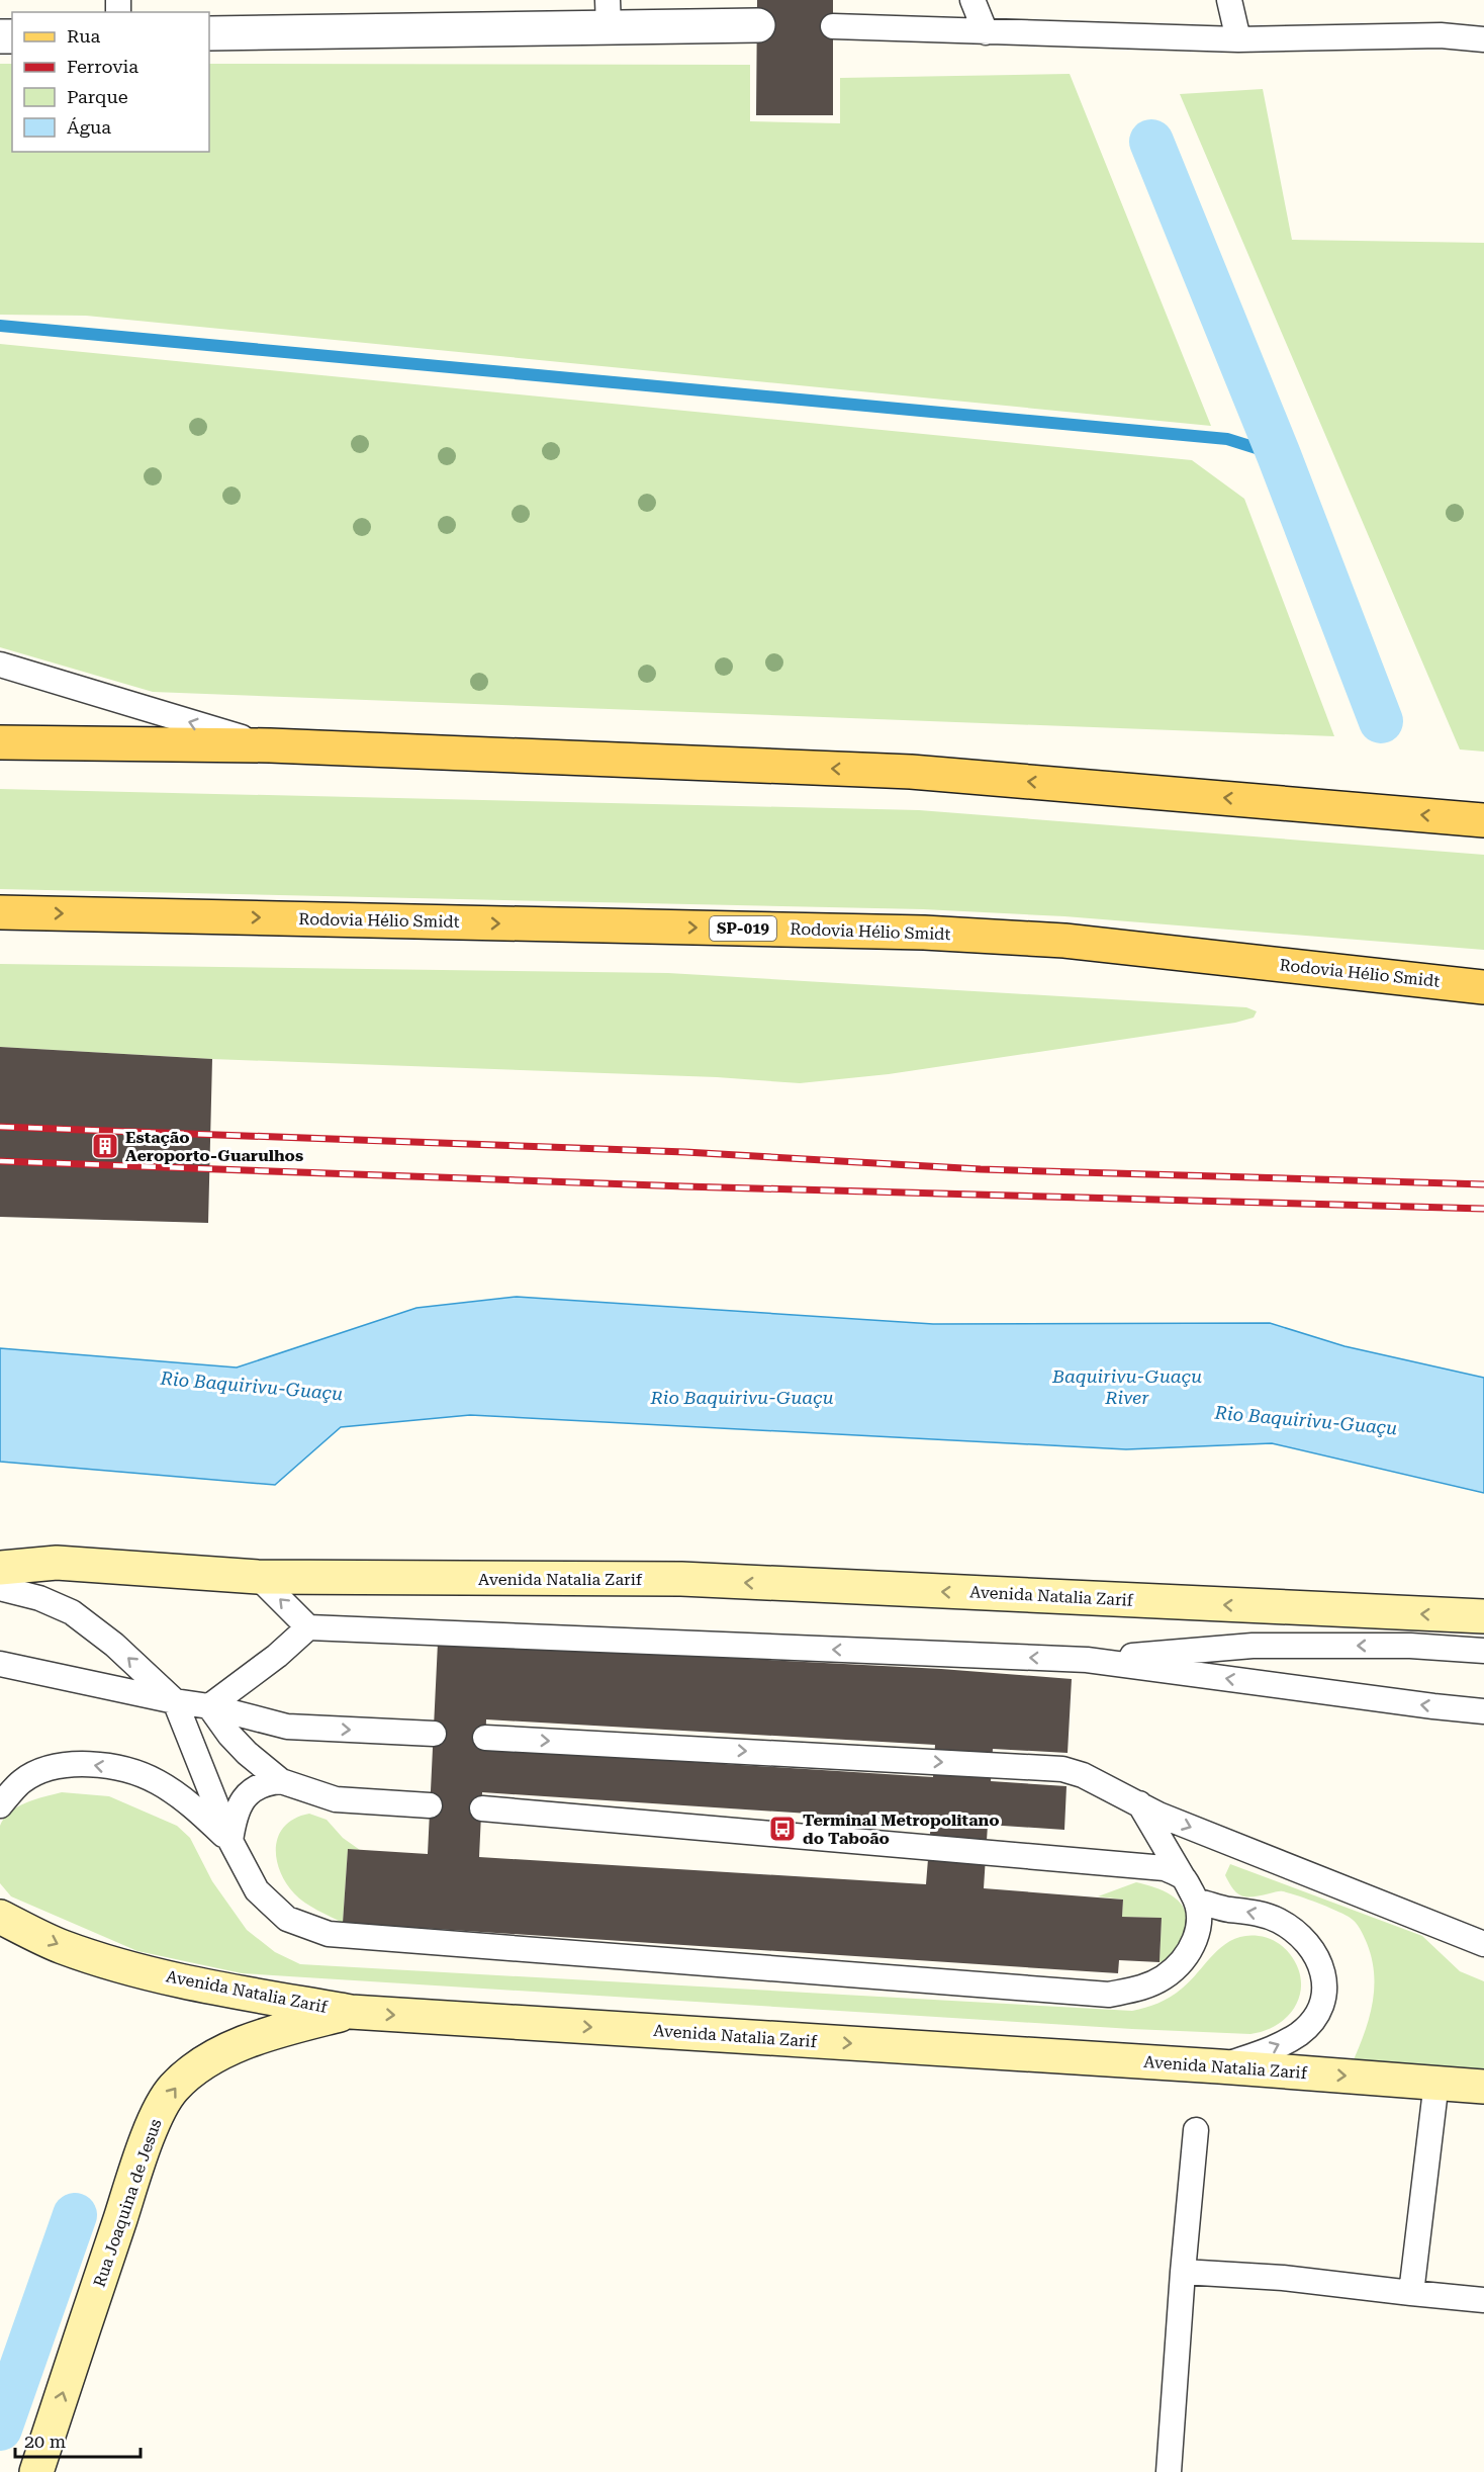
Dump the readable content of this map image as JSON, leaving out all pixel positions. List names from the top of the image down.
{
  "streets": {
    "main road": [
      "Rodovia Hélio Smidt",
      "SP-019",
      "Avenida Natalia Zarif",
      "Rua Joaquina de Jesus"
    ]
  },
  "crossings": [
    ["Avenida Natalia Zarif", "Rua Joaquina de Jesus"]
  ],
  "one_way": ["Rua Joaquina de Jesus"],
  "water": ["Baquirivu-Guaçu River", "Rio Baquirivu-Guaçu"],
  "places": {
    "building": ["Estação Aeroporto-Guarulhos"],
    "bus stop": ["Terminal Metropolitano do Taboão"]
  },
  "legend": [
    "Rua",
    "Ferrovia",
    "Parque",
    "Água"
  ],
  "scale_bar": "20 m"
}
